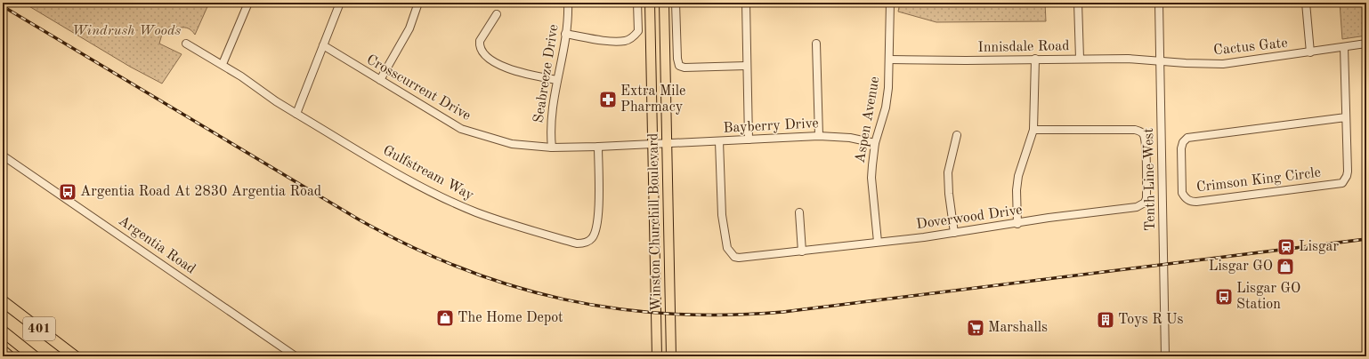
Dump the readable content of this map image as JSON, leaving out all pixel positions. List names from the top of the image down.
{
  "streets": {
    "highway": ["401"],
    "main road": ["Winston Churchill Boulevard"],
    "street": [
      "Innisdale Road",
      "Cactus Gate",
      "Seabreeze Drive",
      "Crosscurrent Drive",
      "Aspen Avenue",
      "Bayberry Drive",
      "Gulfstream Way",
      "Tenth Line West",
      "Crimson King Circle",
      "Doverwood Drive",
      "Argentia Road"
    ]
  },
  "crossings": [
    ["Innisdale Road", "Cactus Gate"],
    ["Innisdale Road", "Aspen Avenue"],
    ["Innisdale Road", "Tenth Line West"],
    ["Cactus Gate", "Tenth Line West"],
    ["Seabreeze Drive", "Crosscurrent Drive"],
    ["Crosscurrent Drive", "Bayberry Drive"],
    ["Crosscurrent Drive", "Gulfstream Way"],
    ["Crosscurrent Drive", "Winston Churchill Boulevard"],
    ["Aspen Avenue", "Bayberry Drive"],
    ["Aspen Avenue", "Doverwood Drive"],
    ["Bayberry Drive", "Doverwood Drive"],
    ["Bayberry Drive", "Winston Churchill Boulevard"]
  ],
  "parks": ["Windrush Woods"],
  "places": {
    "pharmacy": ["Extra Mile Pharmacy"],
    "bus stop": ["Argentia Road At 2830 Argentia Road", "Lisgar GO Station"],
    "station": ["Lisgar"],
    "shop": ["Lisgar GO", "The Home Depot"],
    "building": ["Toys R Us"],
    "supermarket": ["Marshalls"]
  }
}
